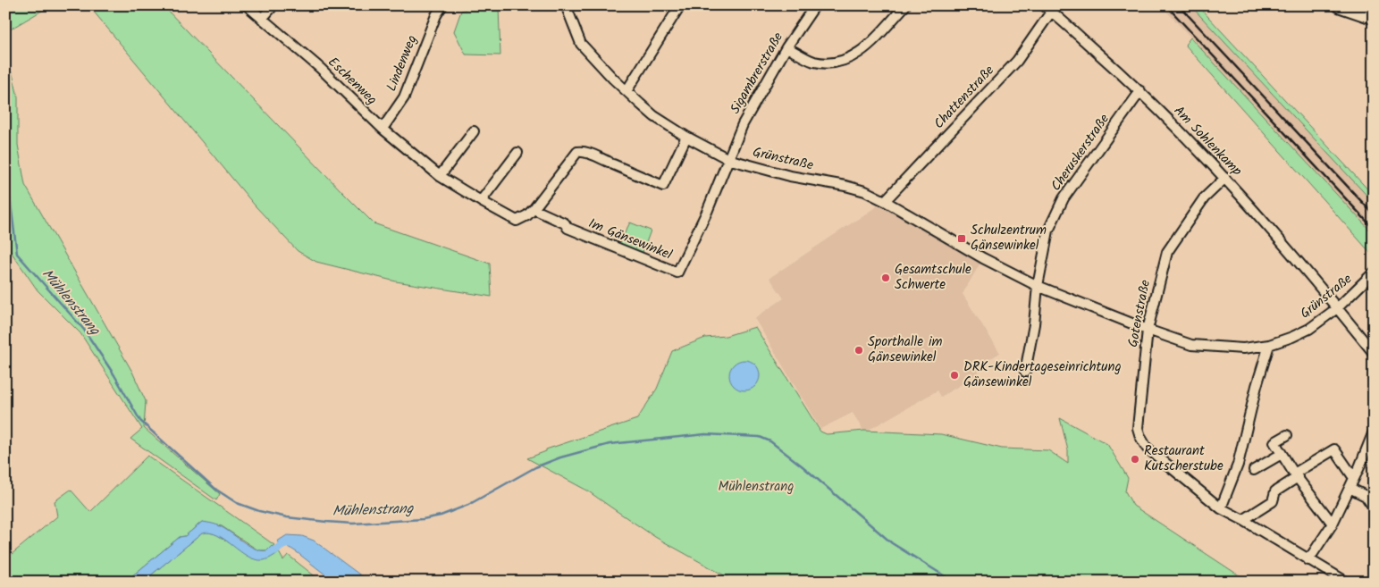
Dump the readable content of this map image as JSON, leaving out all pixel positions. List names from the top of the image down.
{
  "streets": {
    "street": [
      "Lindenweg",
      "Sigambrerstraße",
      "Eschenweg",
      "Chattenstraße",
      "Am Sohlenkamp",
      "Cheruskerstraße",
      "Grünstraße",
      "Im Gänsewinkel",
      "Gotenstraße"
    ]
  },
  "crossings": [
    ["Lindenweg", "Eschenweg"],
    ["Sigambrerstraße", "Grünstraße"],
    ["Sigambrerstraße", "Im Gänsewinkel"],
    ["Eschenweg", "Grünstraße"],
    ["Eschenweg", "Im Gänsewinkel"],
    ["Chattenstraße", "Am Sohlenkamp"],
    ["Chattenstraße", "Grünstraße"],
    ["Am Sohlenkamp", "Cheruskerstraße"],
    ["Am Sohlenkamp", "Grünstraße"],
    ["Am Sohlenkamp", "Gotenstraße"],
    ["Cheruskerstraße", "Grünstraße"],
    ["Grünstraße", "Im Gänsewinkel"],
    ["Grünstraße", "Gotenstraße"]
  ],
  "water": ["Mühlenstrang"],
  "parks": ["Mühlenstrang"],
  "places": {
    "transit": ["Schulzentrum Gänsewinkel"],
    "other": [
      "Gesamtschule Schwerte",
      "Sporthalle im Gänsewinkel",
      "DRK-Kindertageseinrichtung Gänsewinkel",
      "Restaurant Kutscherstube"
    ]
  }
}
